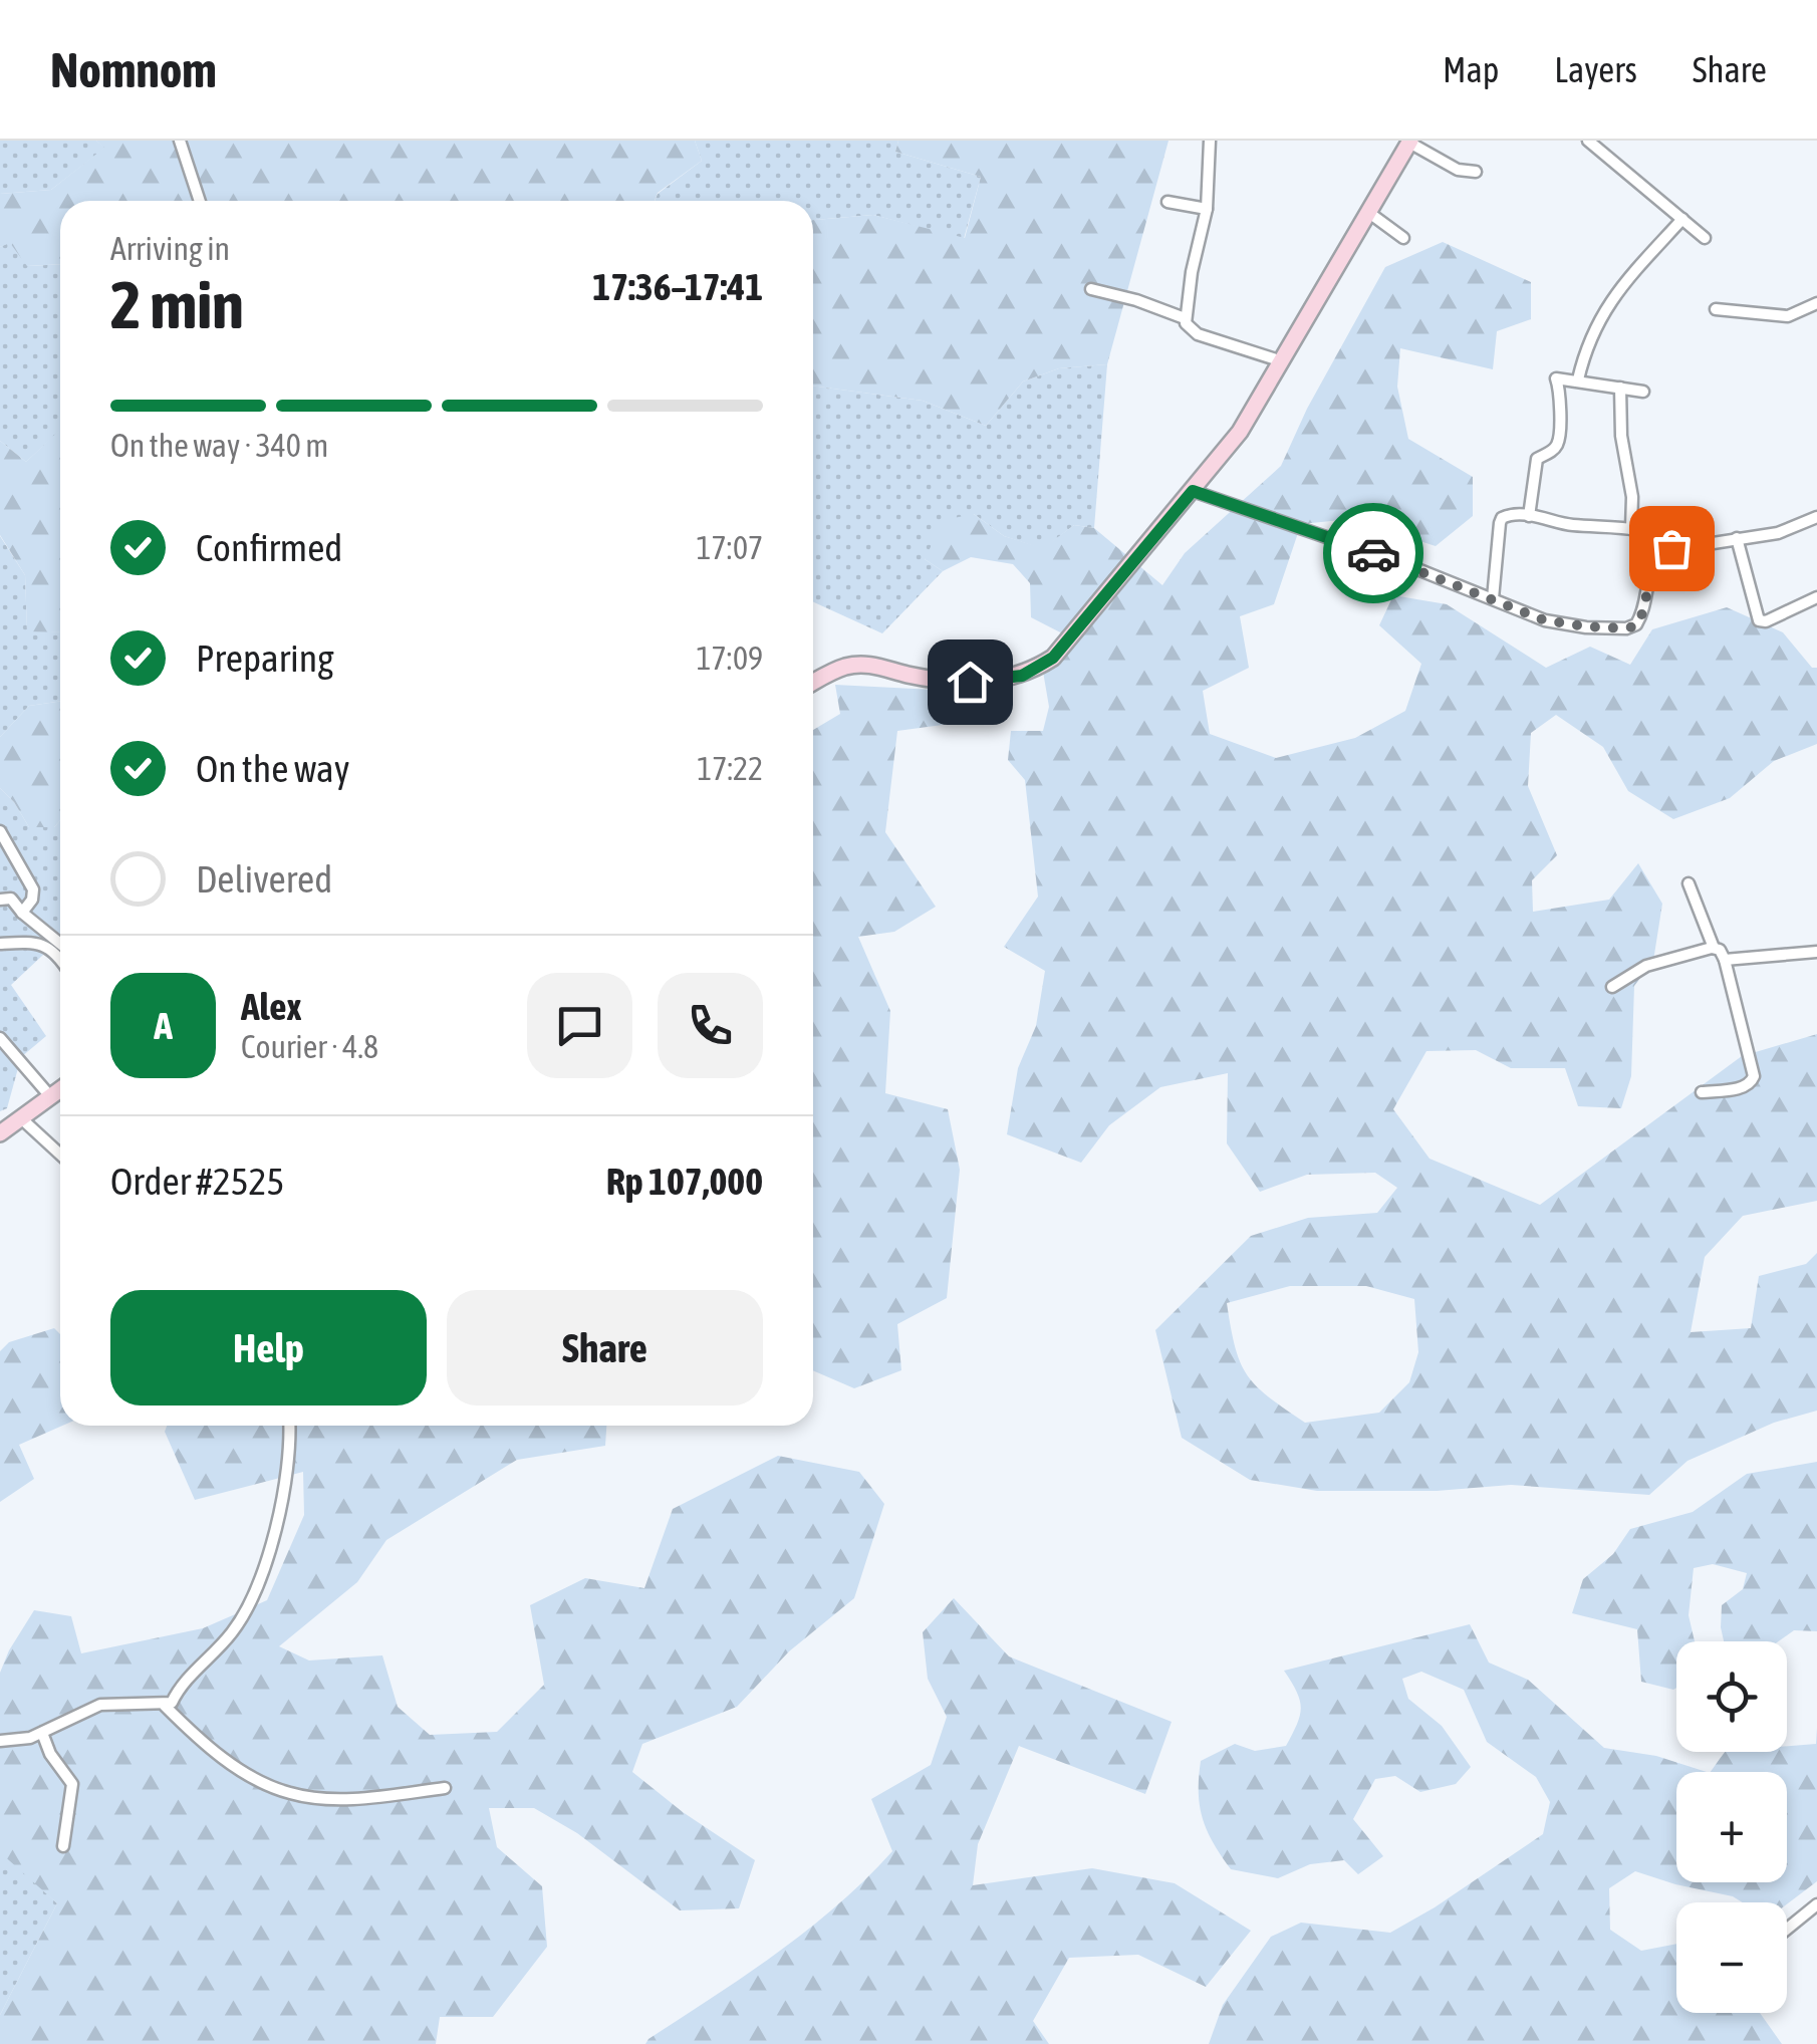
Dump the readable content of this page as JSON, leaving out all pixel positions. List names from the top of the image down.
{
  "page": {
    "header": "Nomnom",
    "nav": ["Map", "Layers", "Share"],
    "heading": ["2 min", "Arriving in", "17:36–17:41"],
    "panel": [
      "Alex",
      "Courier · 4.8",
      "Order #2525",
      "Rp 107,000"
    ],
    "bar": "On the way · 340 m",
    "list": [
      ["Confirmed", "17:07"],
      ["Preparing", "17:09"],
      ["On the way", "17:22"],
      "Delivered"
    ],
    "round": "A",
    "buttons": ["Help", "Share"],
    "map_buttons": ["+", "−"]
  }
}
